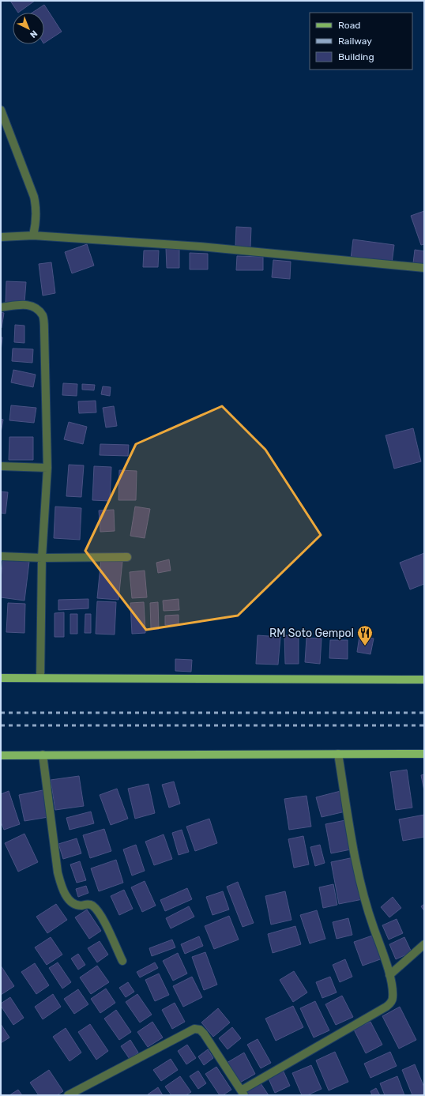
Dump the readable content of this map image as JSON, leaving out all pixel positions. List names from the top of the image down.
{
  "places": {
    "restaurant": ["RM Soto Gempol"]
  },
  "legend": ["Road", "Railway", "Building"],
  "north": "bottom right"
}
